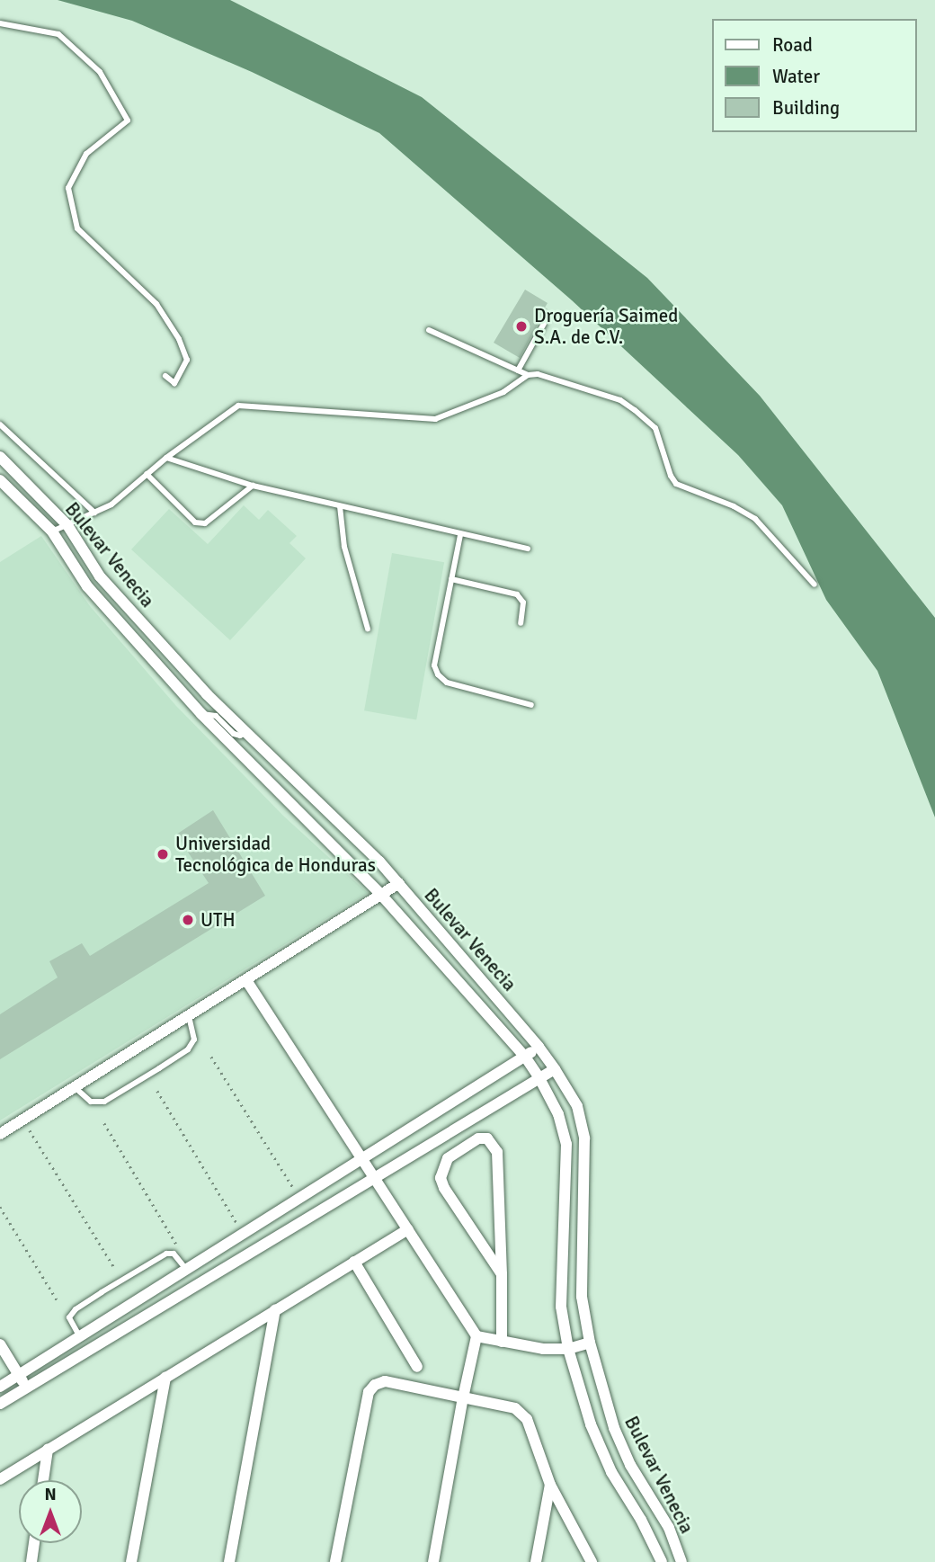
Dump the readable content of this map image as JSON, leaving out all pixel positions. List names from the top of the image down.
{
  "streets": {
    "street": ["Bulevar Venecia"]
  },
  "places": ["Droguería Saimed S.A. de C.V.", "Universidad Tecnológica de Honduras", "UTH"],
  "legend": ["Road", "Water", "Building"],
  "north": "top"
}
